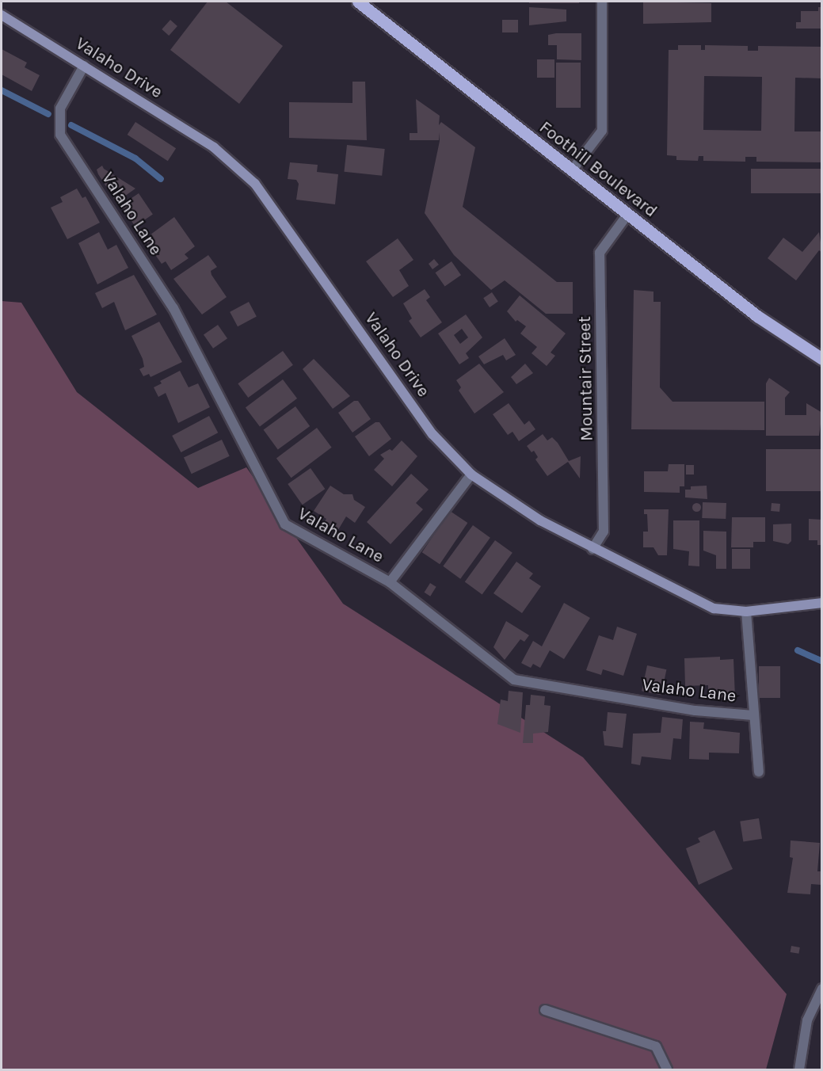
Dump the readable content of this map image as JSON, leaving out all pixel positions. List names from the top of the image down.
{
  "streets": {
    "main road": ["Foothill Boulevard"],
    "street": ["Valaho Drive", "Valaho Lane", "Mountair Street"]
  },
  "crossings": [
    ["Valaho Drive", "Valaho Lane"],
    ["Valaho Drive", "Mountair Street"],
    ["Foothill Boulevard", "Mountair Street"]
  ]
}
